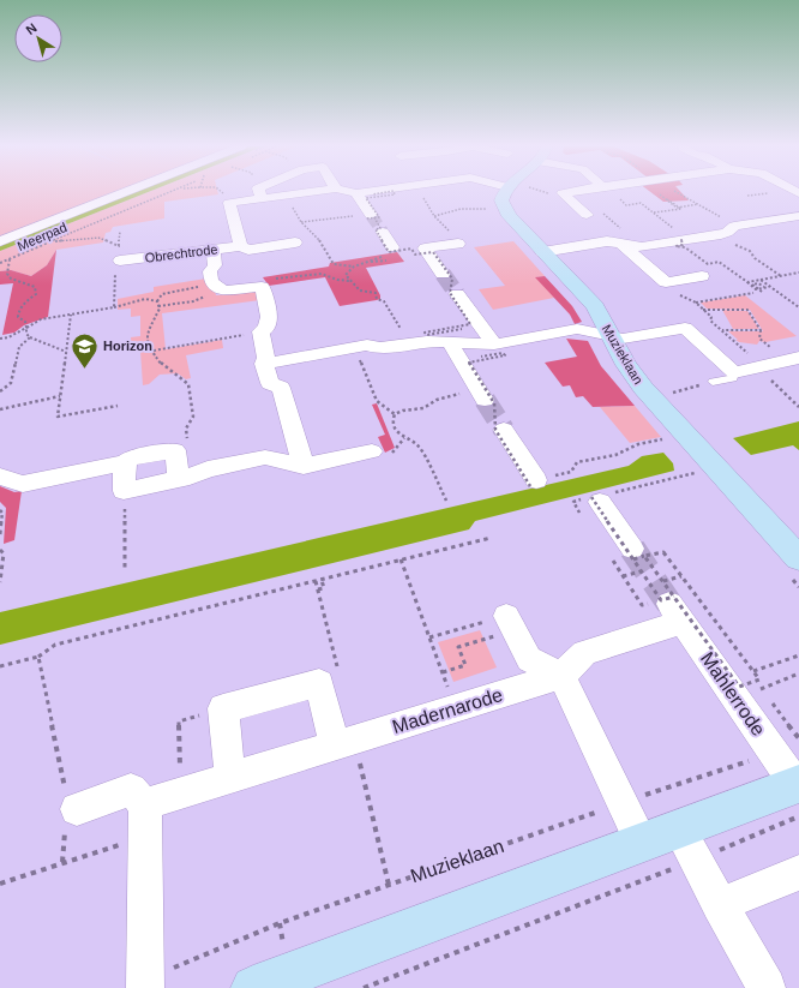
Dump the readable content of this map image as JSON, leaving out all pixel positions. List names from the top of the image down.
{
  "streets": {
    "street": [
      "Obrechtrode",
      "Muzieklaan",
      "Mahlerrode",
      "Madernarode"
    ],
    "path": ["Meerpad"]
  },
  "crossings": [
    ["Muzieklaan", "Mahlerrode"],
    ["Mahlerrode", "Madernarode"]
  ],
  "places": {
    "school or university": ["Horizon"]
  },
  "north": "top left"
}
